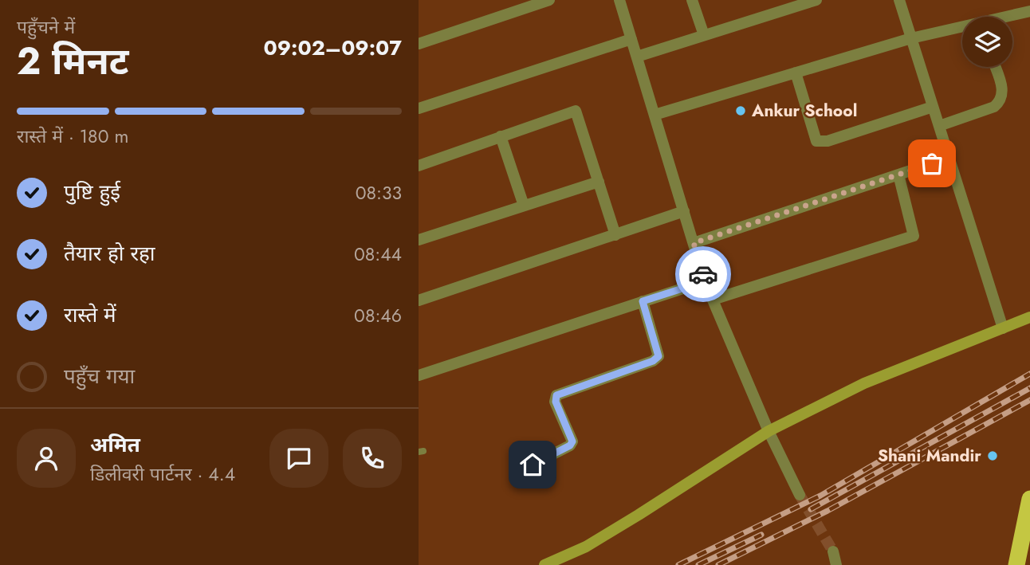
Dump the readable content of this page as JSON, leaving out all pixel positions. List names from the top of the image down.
{
  "places": ["Ankur School", "Shani Mandir"],
  "page": {
    "heading": ["2 मिनट", "पहुँचने में", "09:02–09:07"],
    "panel": ["अमित", "डिलीवरी पार्टनर · 4.4"],
    "bar": "रास्ते में · 180 m",
    "list": [
      ["पुष्टि हुई", "08:33"],
      ["तैयार हो रहा", "08:44"],
      ["रास्ते में", "08:46"],
      "पहुँच गया"
    ]
  }
}
